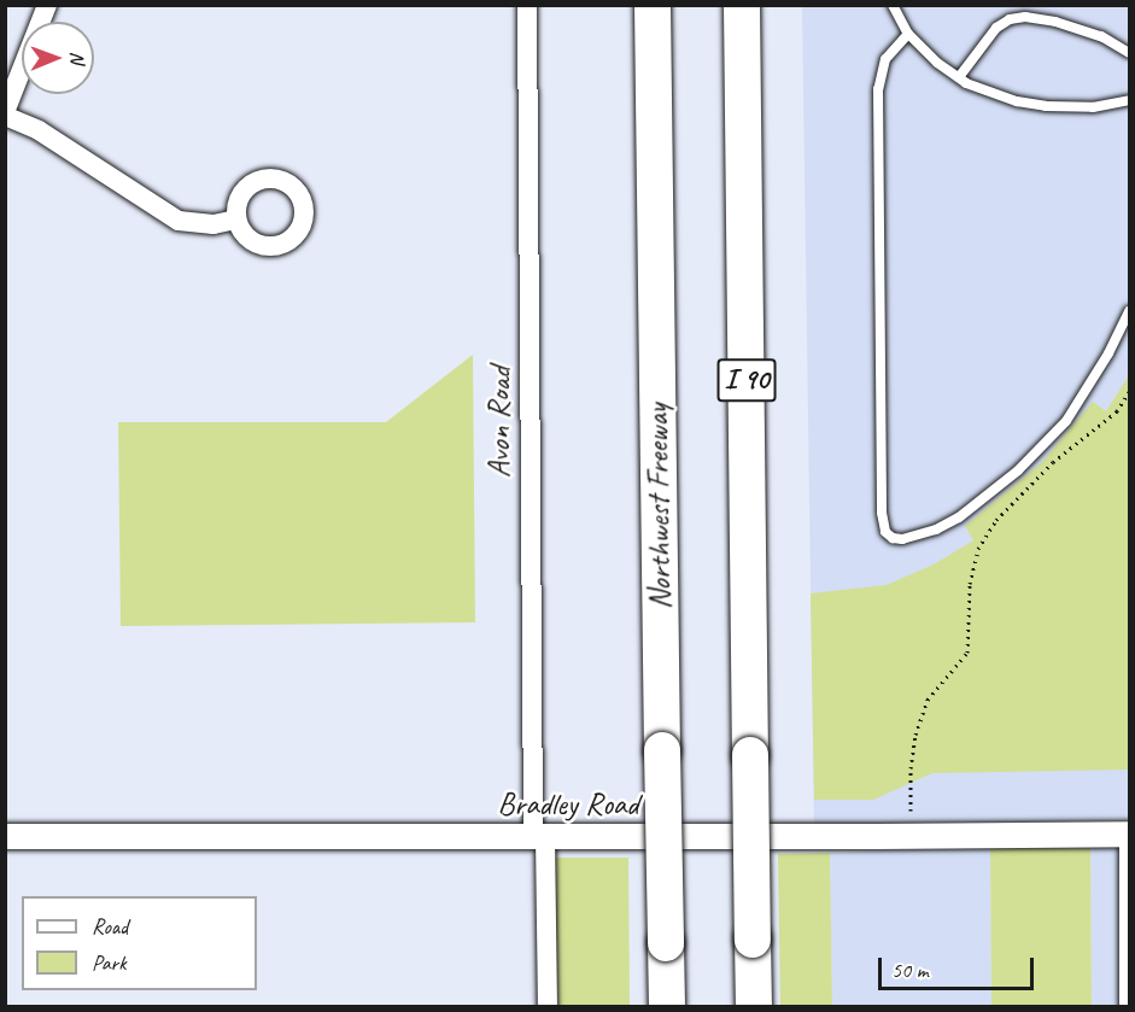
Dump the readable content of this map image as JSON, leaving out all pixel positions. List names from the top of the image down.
{
  "streets": {
    "highway": ["I 90", "Northwest Freeway"],
    "street": ["Avon Road", "Bradley Road"]
  },
  "crossings": [
    ["Avon Road", "Bradley Road"]
  ],
  "legend": ["Road", "Park"],
  "scale_bar": "50 m",
  "north": "right"
}
